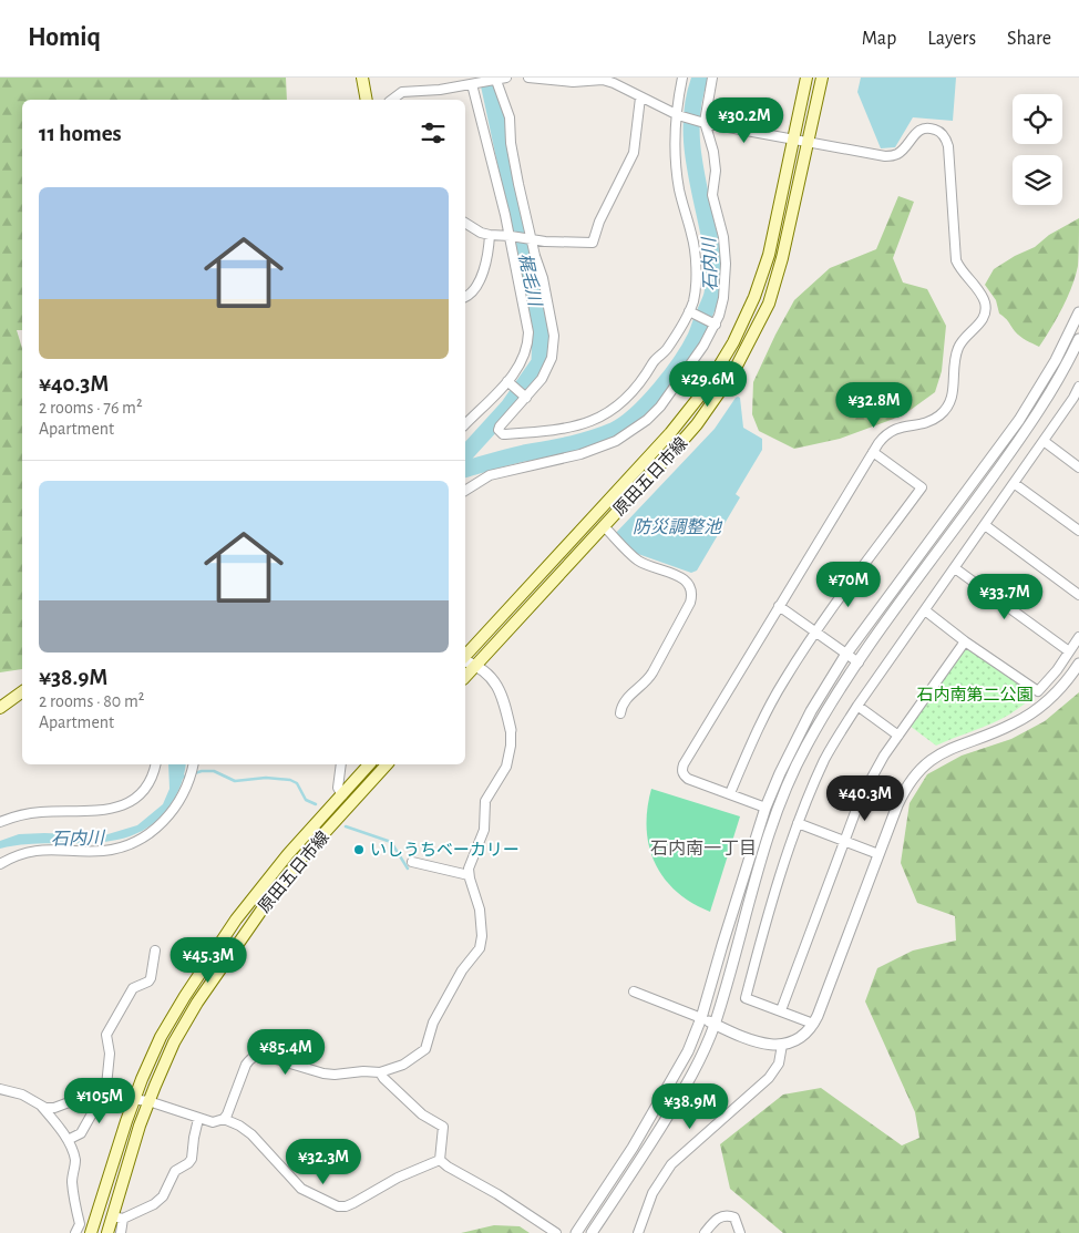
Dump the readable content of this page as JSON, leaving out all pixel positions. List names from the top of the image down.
{
  "streets": {
    "main road": ["原田五日市線"]
  },
  "districts": ["石内南一丁目"],
  "water": ["石内川", "梶毛川", "防災調整池"],
  "parks": ["石内南第二公園"],
  "places": ["いしうちベーカリー"],
  "page": {
    "header": "Homiq",
    "nav": ["Map", "Layers", "Share"],
    "price": [
      "¥30.2M",
      "¥29.6M",
      "¥32.8M",
      "¥70M",
      "¥33.7M",
      "¥40.3M",
      "¥45.3M",
      "¥85.4M",
      "¥105M",
      "¥38.9M",
      "¥32.3M"
    ],
    "heading": "11 homes",
    "list": [
      {
        "name": "¥40.3M",
        "note": "2 rooms · 76 m² · Apartment"
      },
      {
        "name": "¥38.9M",
        "note": "2 rooms · 80 m² · Apartment"
      }
    ]
  }
}
